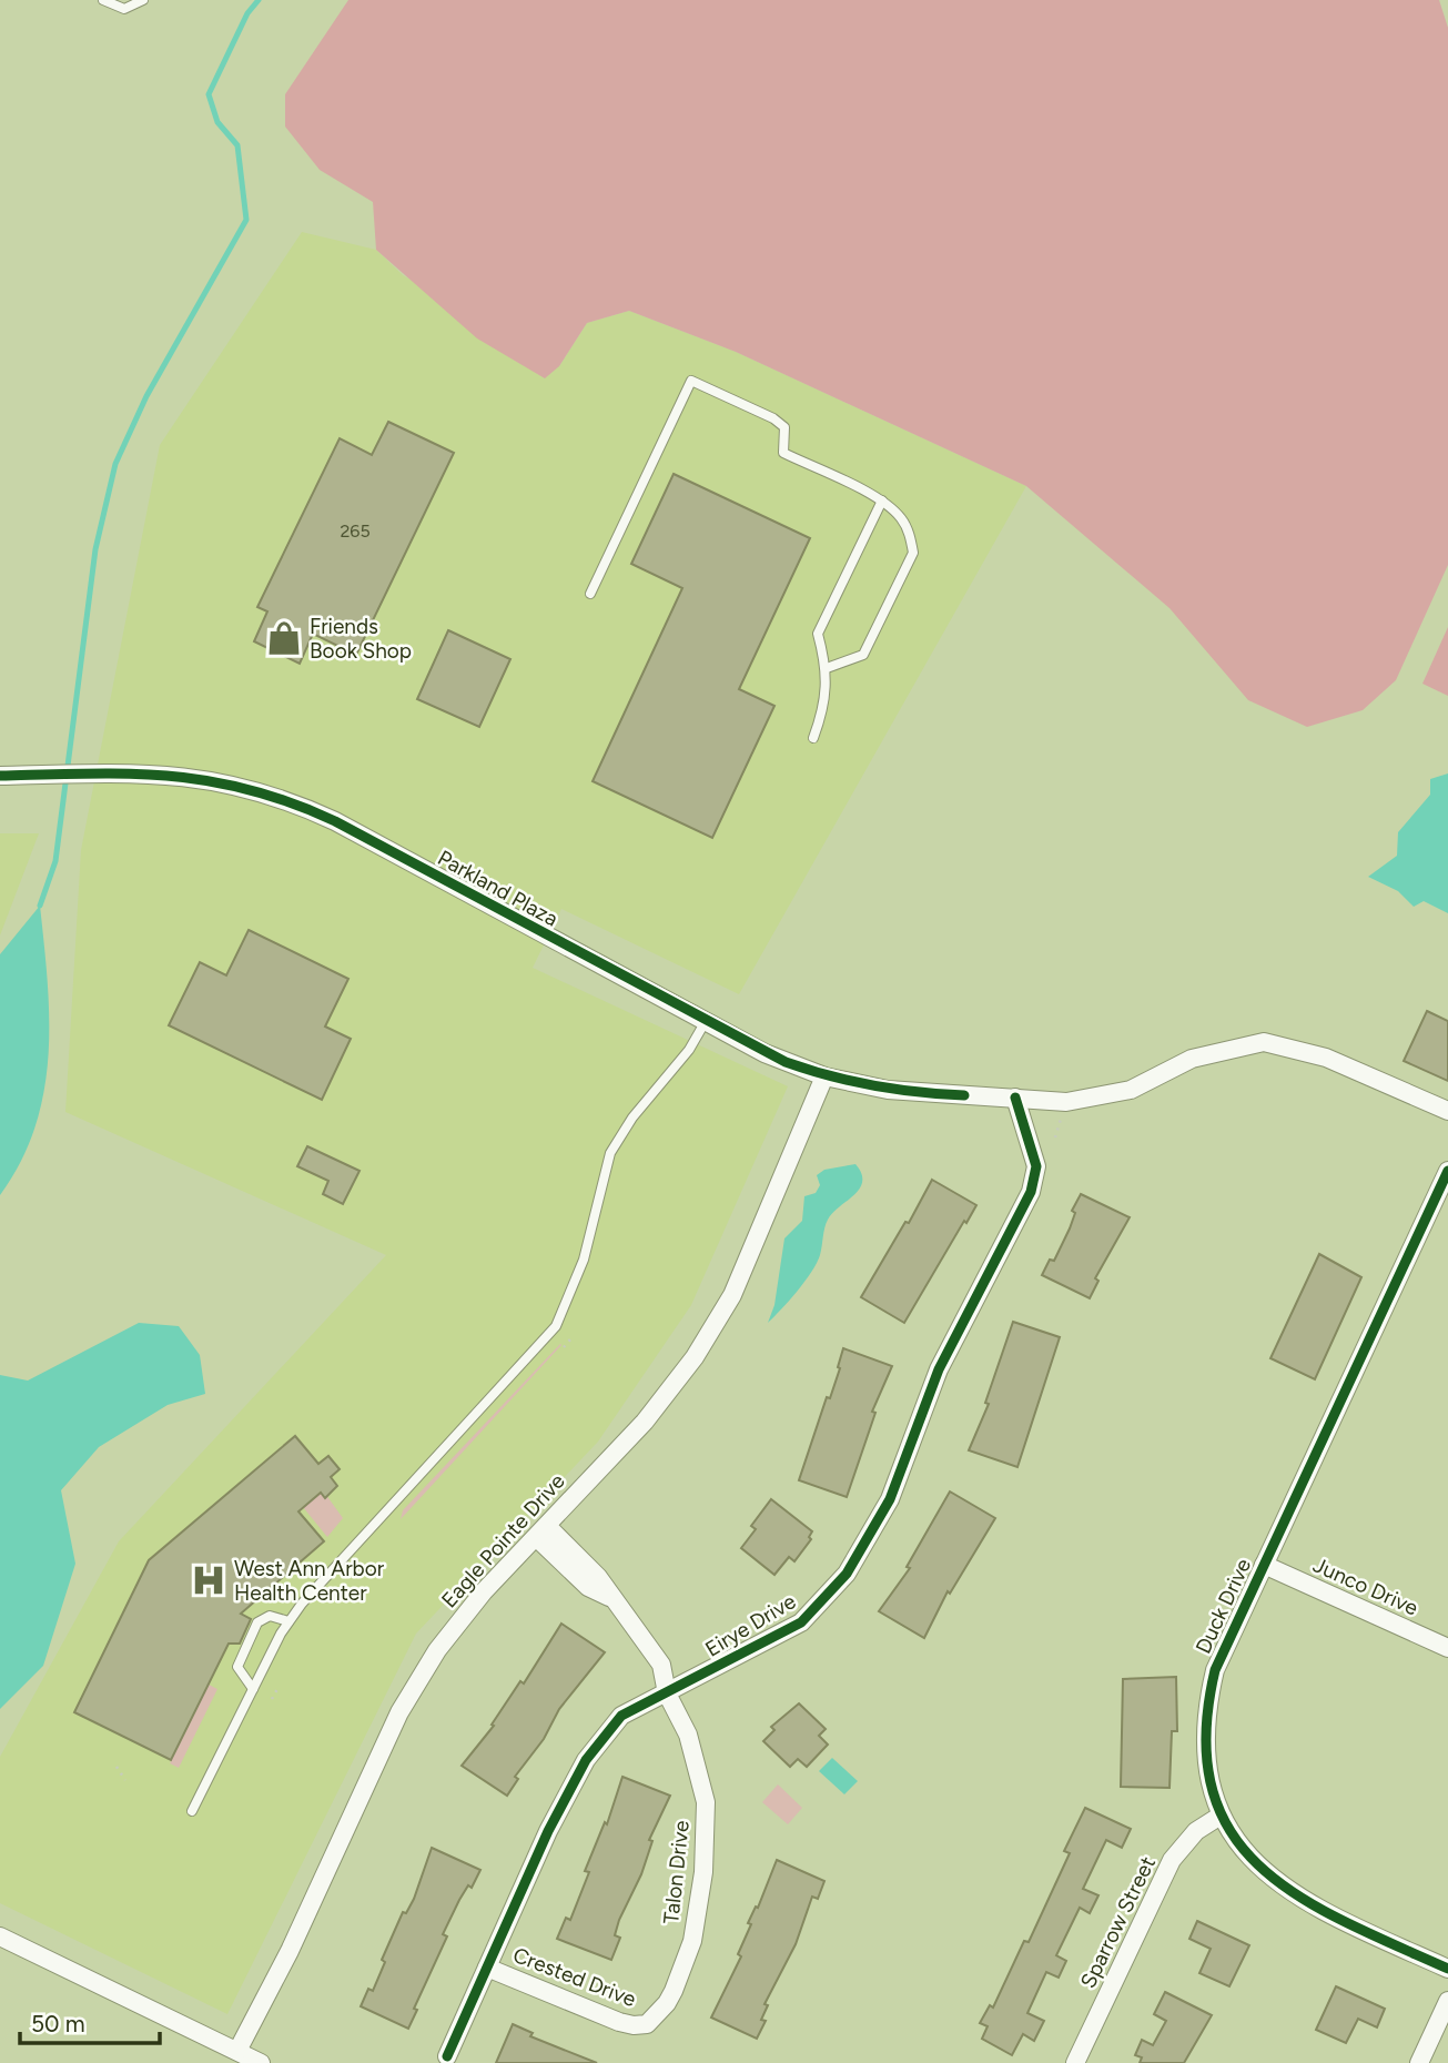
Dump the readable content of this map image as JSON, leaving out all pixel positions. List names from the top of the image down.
{
  "streets": {
    "street": [
      "Parkland Plaza",
      "Eagle Pointe Drive",
      "Junco Drive",
      "Duck Drive",
      "Eirye Drive",
      "Talon Drive",
      "Sparrow Street",
      "Crested Drive"
    ]
  },
  "crossings": [
    ["Parkland Plaza", "Eagle Pointe Drive"],
    ["Parkland Plaza", "Eirye Drive"],
    ["Eagle Pointe Drive", "Talon Drive"],
    ["Junco Drive", "Duck Drive"],
    ["Duck Drive", "Sparrow Street"],
    ["Eirye Drive", "Talon Drive"],
    ["Eirye Drive", "Crested Drive"],
    ["Talon Drive", "Crested Drive"]
  ],
  "places": {
    "shop": ["Friends Book Shop"],
    "hospital": ["West Ann Arbor Health Center"]
  },
  "house_numbers": ["265"],
  "scale_bar": "50 m"
}
